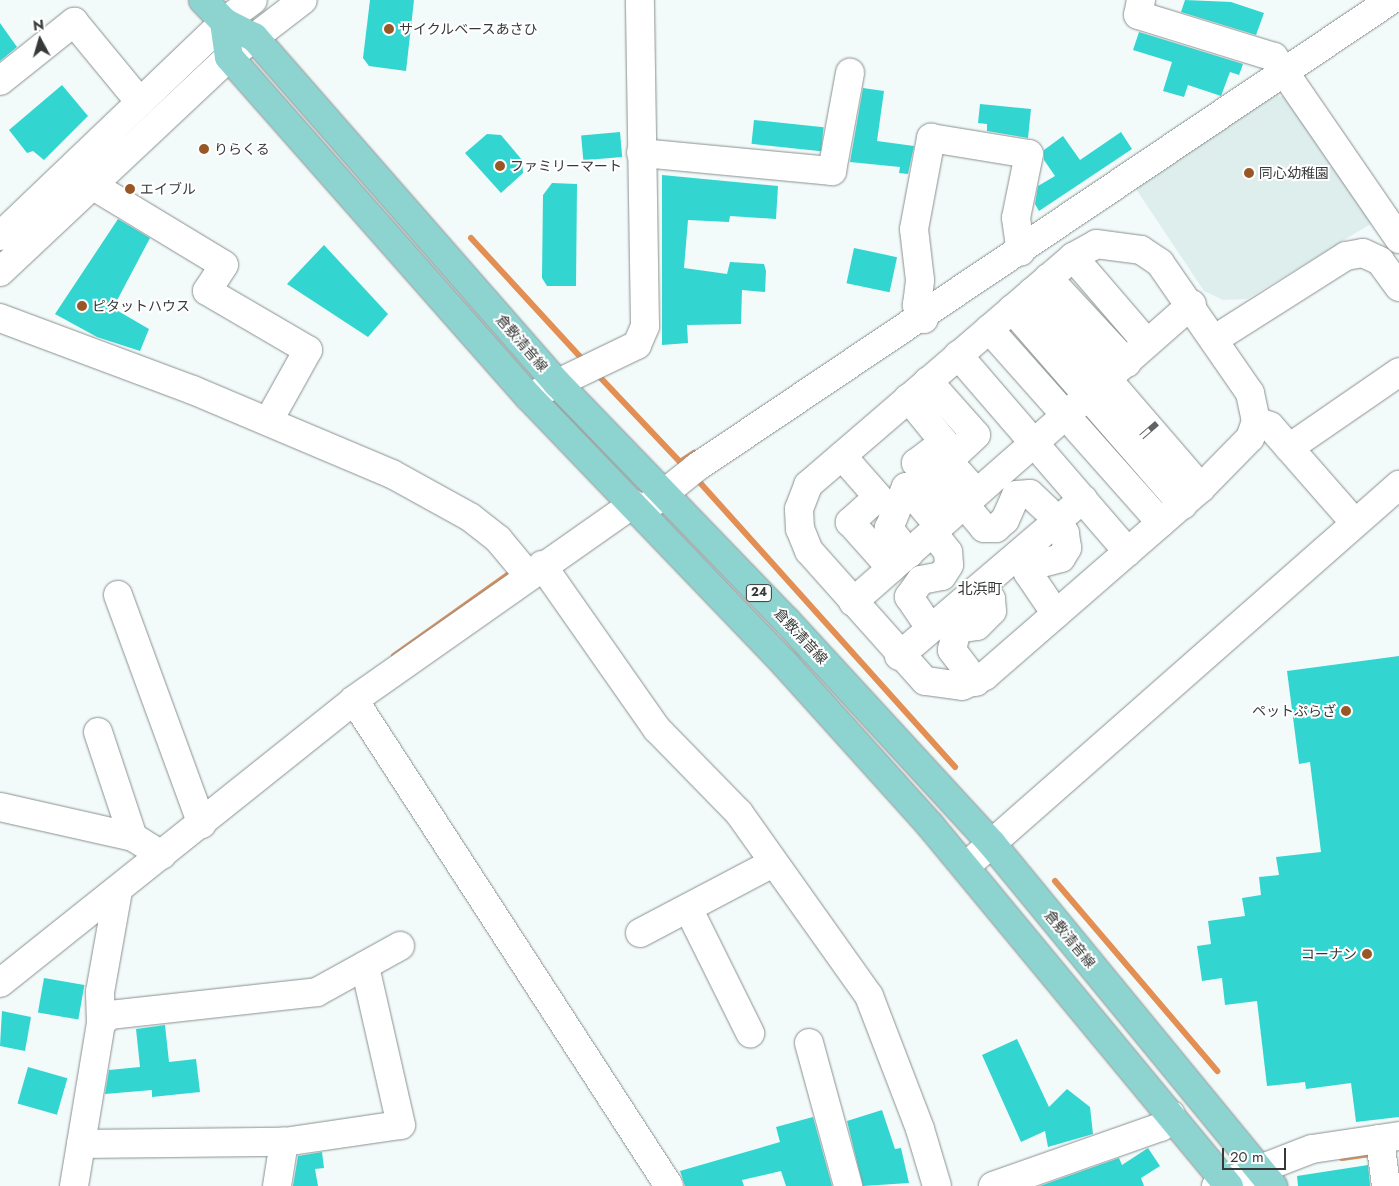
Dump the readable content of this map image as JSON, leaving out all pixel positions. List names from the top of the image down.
{
  "streets": {
    "main road": ["倉敷清音線", "24"]
  },
  "crossings": [
    ["倉敷清音線", "24"]
  ],
  "districts": ["北浜町"],
  "places": [
    "サイクルベースあさひ",
    "りらくる",
    "ファミリーマート",
    "同心幼稚園",
    "エイブル",
    "ピタットハウス",
    "ペットぷらざ",
    "コーナン"
  ],
  "scale_bar": "20 m",
  "north": "top"
}
